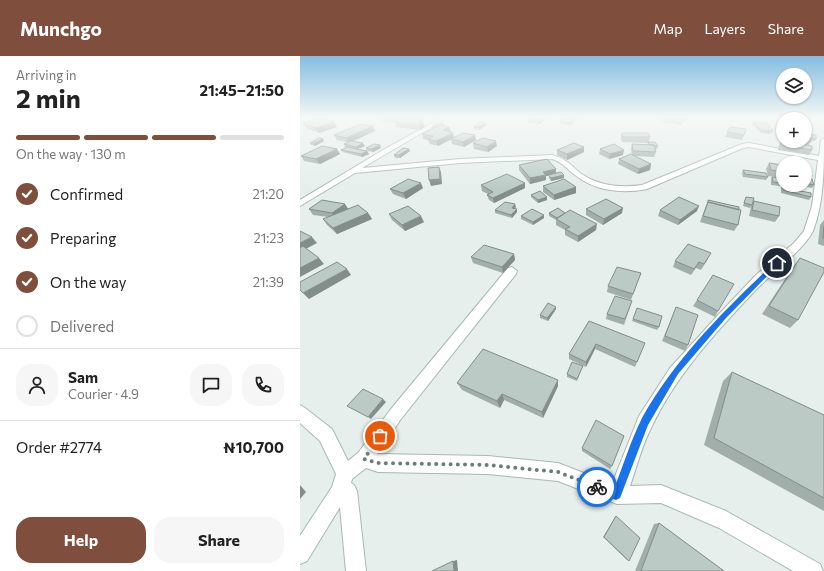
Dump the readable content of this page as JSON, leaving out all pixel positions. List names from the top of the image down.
{
  "page": {
    "header": "Munchgo",
    "nav": ["Map", "Layers", "Share"],
    "heading": ["2 min", "Arriving in", "21:45–21:50"],
    "panel": [
      "Sam",
      "Courier · 4.9",
      "Order #2774",
      "₦10,700"
    ],
    "map_buttons": ["+", "−"],
    "bar": "On the way · 130 m",
    "list": [
      ["Confirmed", "21:20"],
      ["Preparing", "21:23"],
      ["On the way", "21:39"],
      "Delivered"
    ],
    "buttons": ["Help", "Share"]
  }
}
